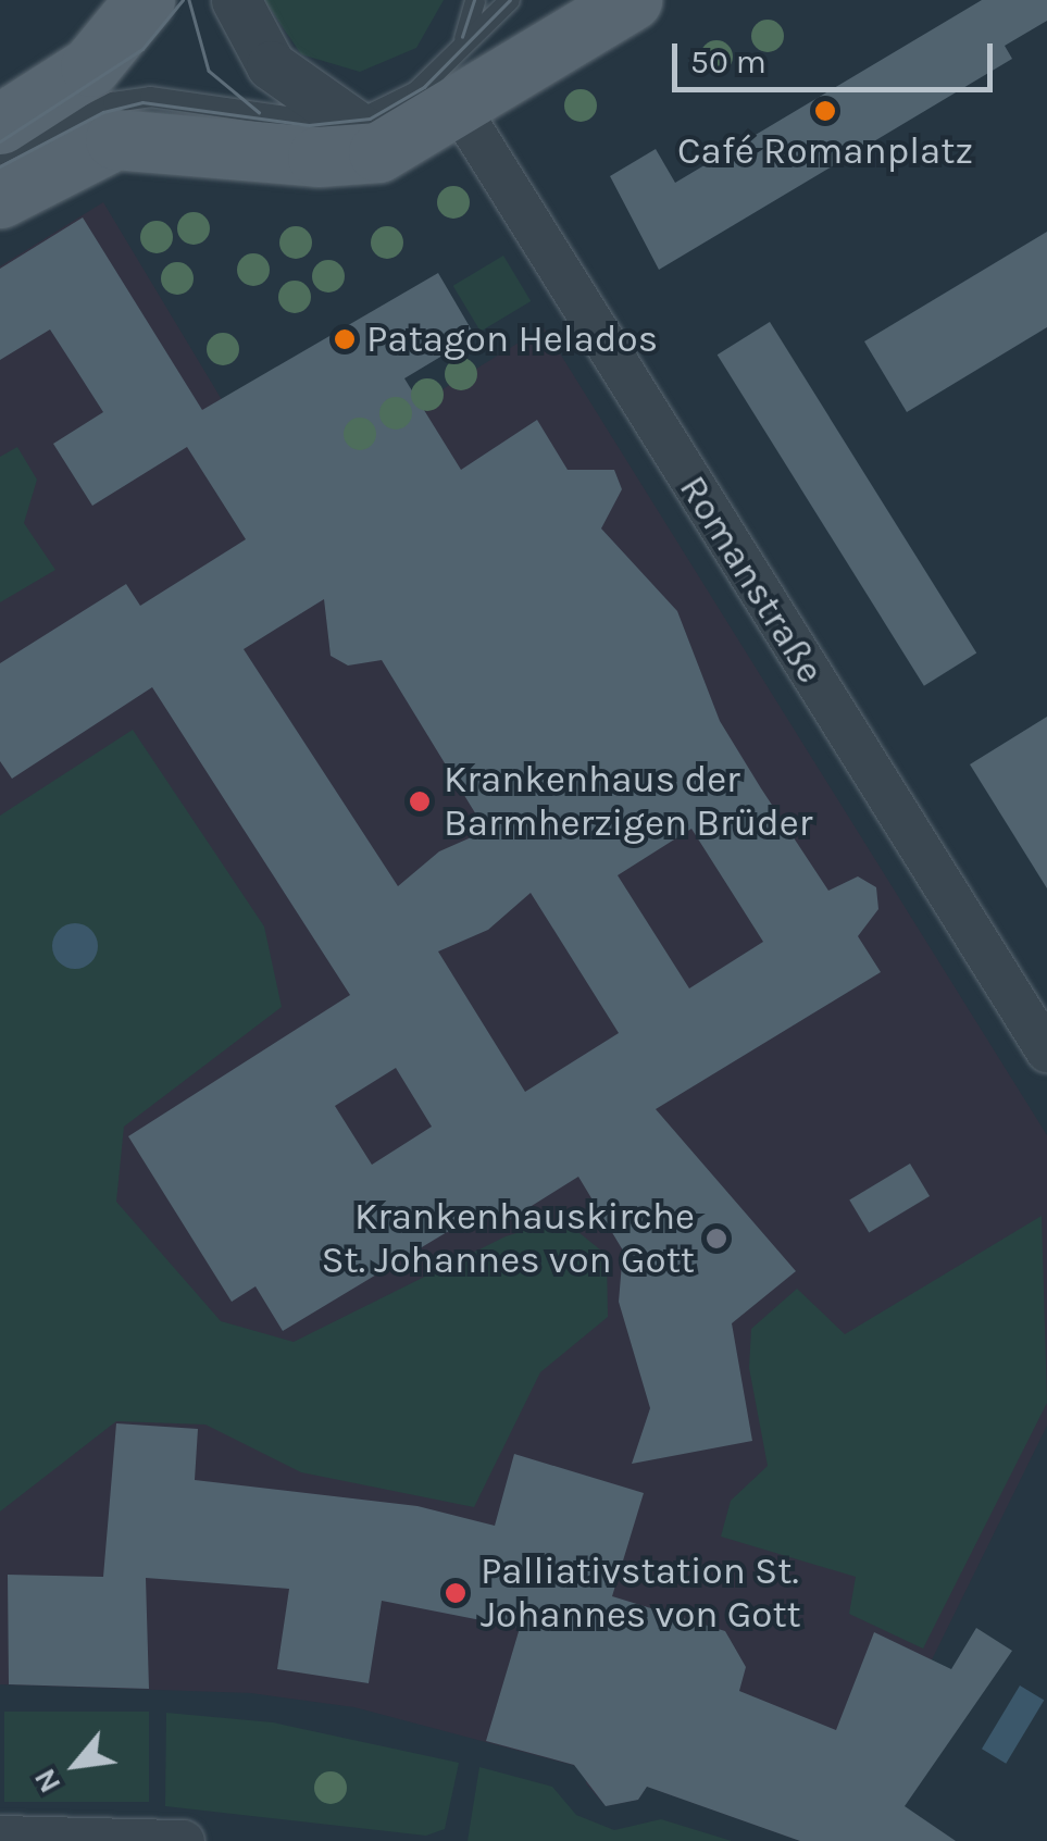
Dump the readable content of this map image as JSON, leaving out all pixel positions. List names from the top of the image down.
{
  "streets": {
    "street": ["Romanstraße"]
  },
  "places": [
    "Café Romanplatz",
    "Patagon Helados",
    "Krankenhaus der Barmherzigen Brüder",
    "Krankenhauskirche St. Johannes von Gott",
    "Palliativstation St. Johannes von Gott"
  ],
  "scale_bar": "50 m",
  "north": "bottom left"
}
